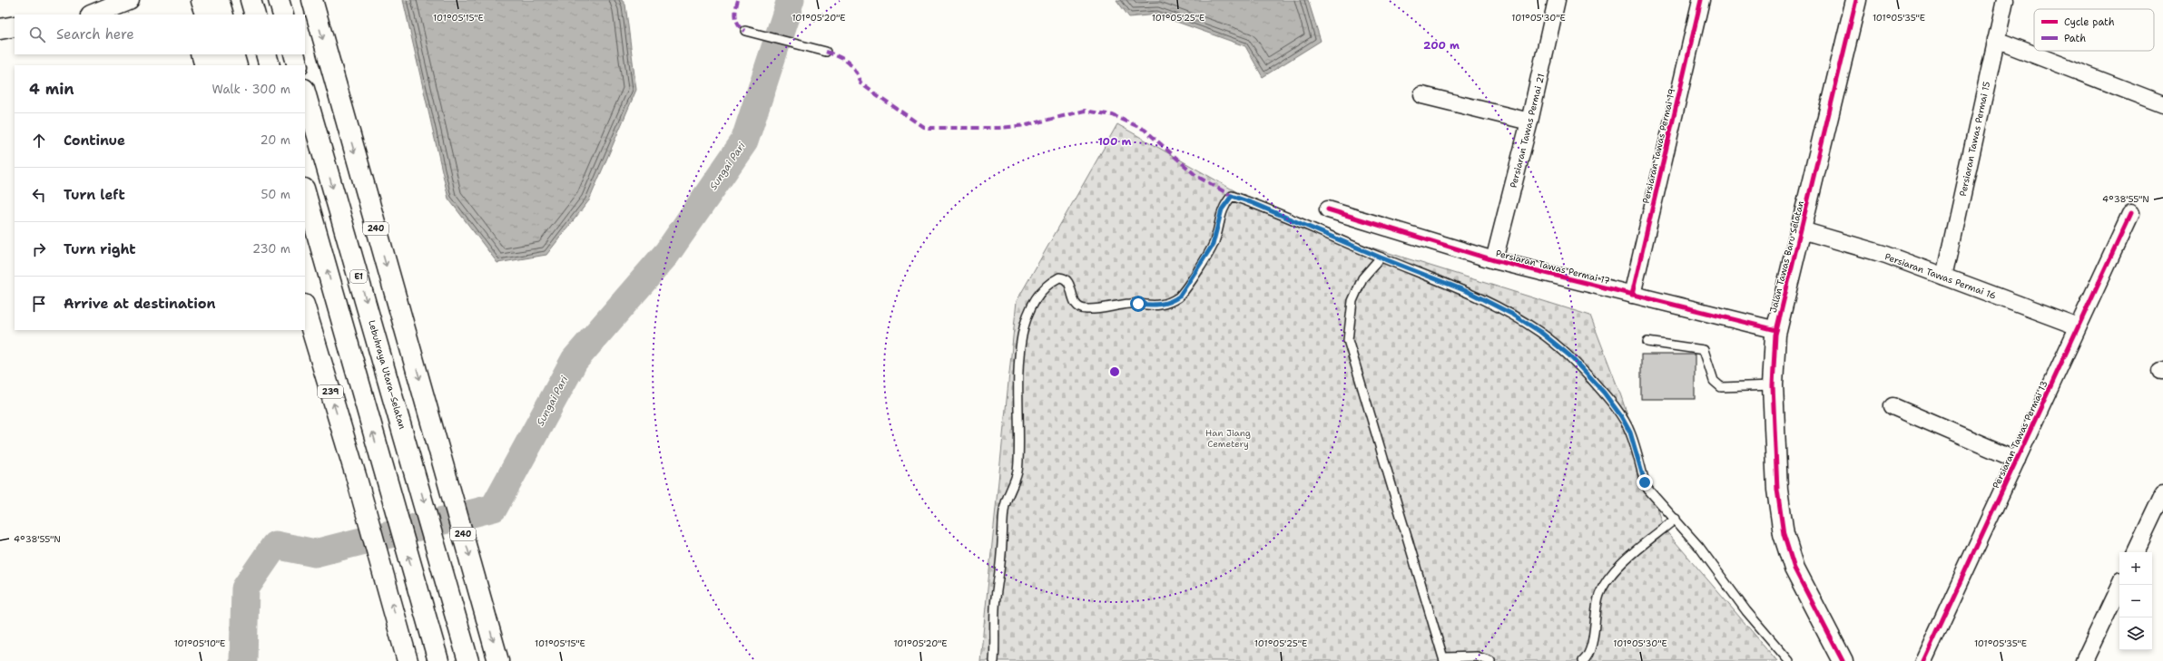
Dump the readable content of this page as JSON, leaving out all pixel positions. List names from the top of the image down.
{
  "streets": {
    "main road": [
      "240",
      "Jalan Tawas Baru Selatan",
      "E1",
      "Lebuhraya Utara–Selatan",
      "239"
    ],
    "street": [
      "Persiaran Tawas Permai 21",
      "Persiaran Tawas Permai 15",
      "Persiaran Tawas Permai 19",
      "Persiaran Tawas Permai 17",
      "Persiaran Tawas Permai 16",
      "Persiaran Tawas Permai 13"
    ]
  },
  "crossings": [
    ["Persiaran Tawas Permai 21", "Persiaran Tawas Permai 17"],
    ["Persiaran Tawas Permai 15", "Persiaran Tawas Permai 16"],
    ["Persiaran Tawas Permai 19", "Persiaran Tawas Permai 17"],
    ["Jalan Tawas Baru Selatan", "Persiaran Tawas Permai 17"],
    ["Jalan Tawas Baru Selatan", "Persiaran Tawas Permai 16"],
    ["Persiaran Tawas Permai 16", "Persiaran Tawas Permai 13"]
  ],
  "water": ["Sungai Pari"],
  "parks": ["Han Jiang Cemetery"],
  "legend": ["Cycle path", "Path"],
  "page": {
    "search": "Search here",
    "heading": ["4 min", "Walk · 300 m"],
    "list": [
      ["Continue", "20 m"],
      ["Turn left", "50 m"],
      ["Turn right", "230 m"],
      "Arrive at destination"
    ],
    "map_buttons": ["+", "−"]
  },
  "coordinates": [
    "101°05'15\"E",
    "101°05'20\"E",
    "101°05'25\"E",
    "101°05'30\"E",
    "101°05'35\"E",
    "4°38'55\"N",
    "101°05'10\"E"
  ],
  "rings": ["200 m", "100 m"]
}
